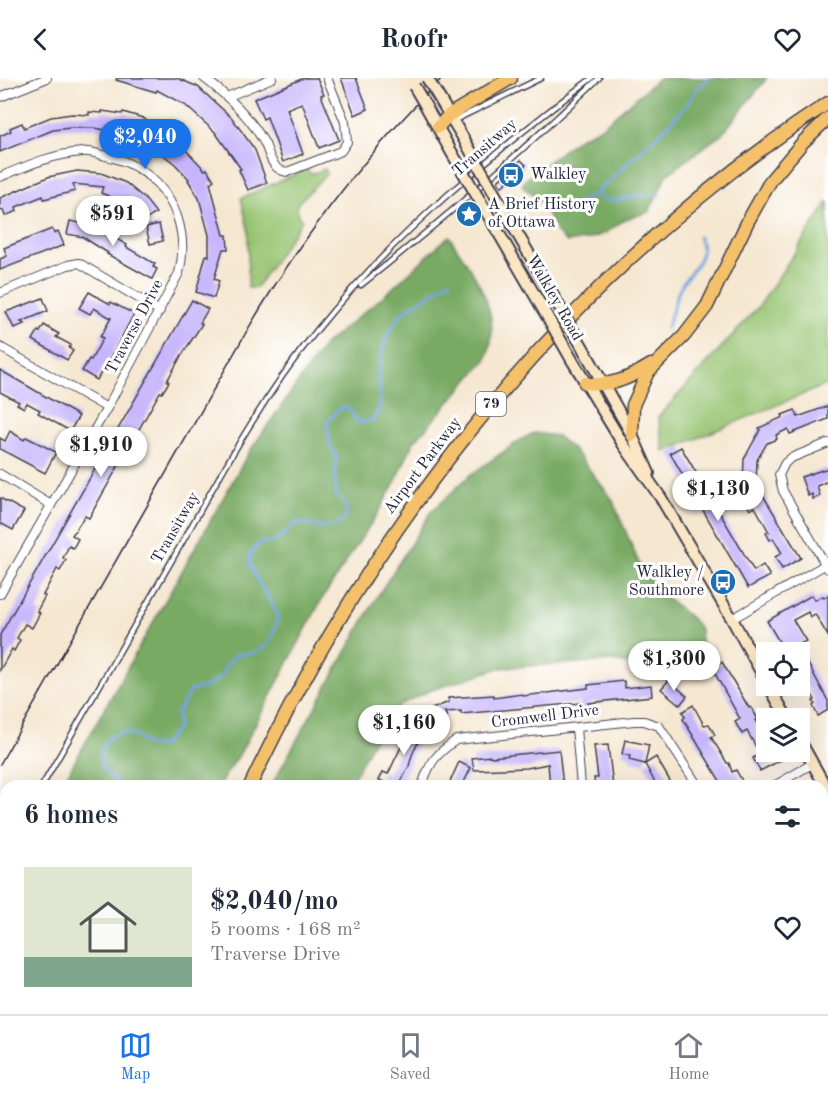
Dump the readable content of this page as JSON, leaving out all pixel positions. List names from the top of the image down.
{
  "streets": {
    "highway": ["79", "Airport Parkway"],
    "main road": ["Walkley Road"],
    "street": ["Traverse Drive", "Cromwell Drive"],
    "lane": ["Transitway"]
  },
  "crossings": [
    ["Transitway", "Walkley Road"]
  ],
  "places": {
    "bus stop": ["Walkley", "Walkley / Southmore"],
    "place": ["A Brief History of Ottawa"]
  },
  "page": {
    "header": "Roofr",
    "price": [
      "$2,040",
      "$591",
      "$1,910",
      "$1,130",
      "$1,300",
      "$1,160"
    ],
    "heading": "6 homes",
    "list": [
      {
        "name": "$2,040/mo",
        "note": "5 rooms · 168 m² · Traverse Drive"
      }
    ],
    "tabs": ["Map", "Saved", "Home"]
  }
}
